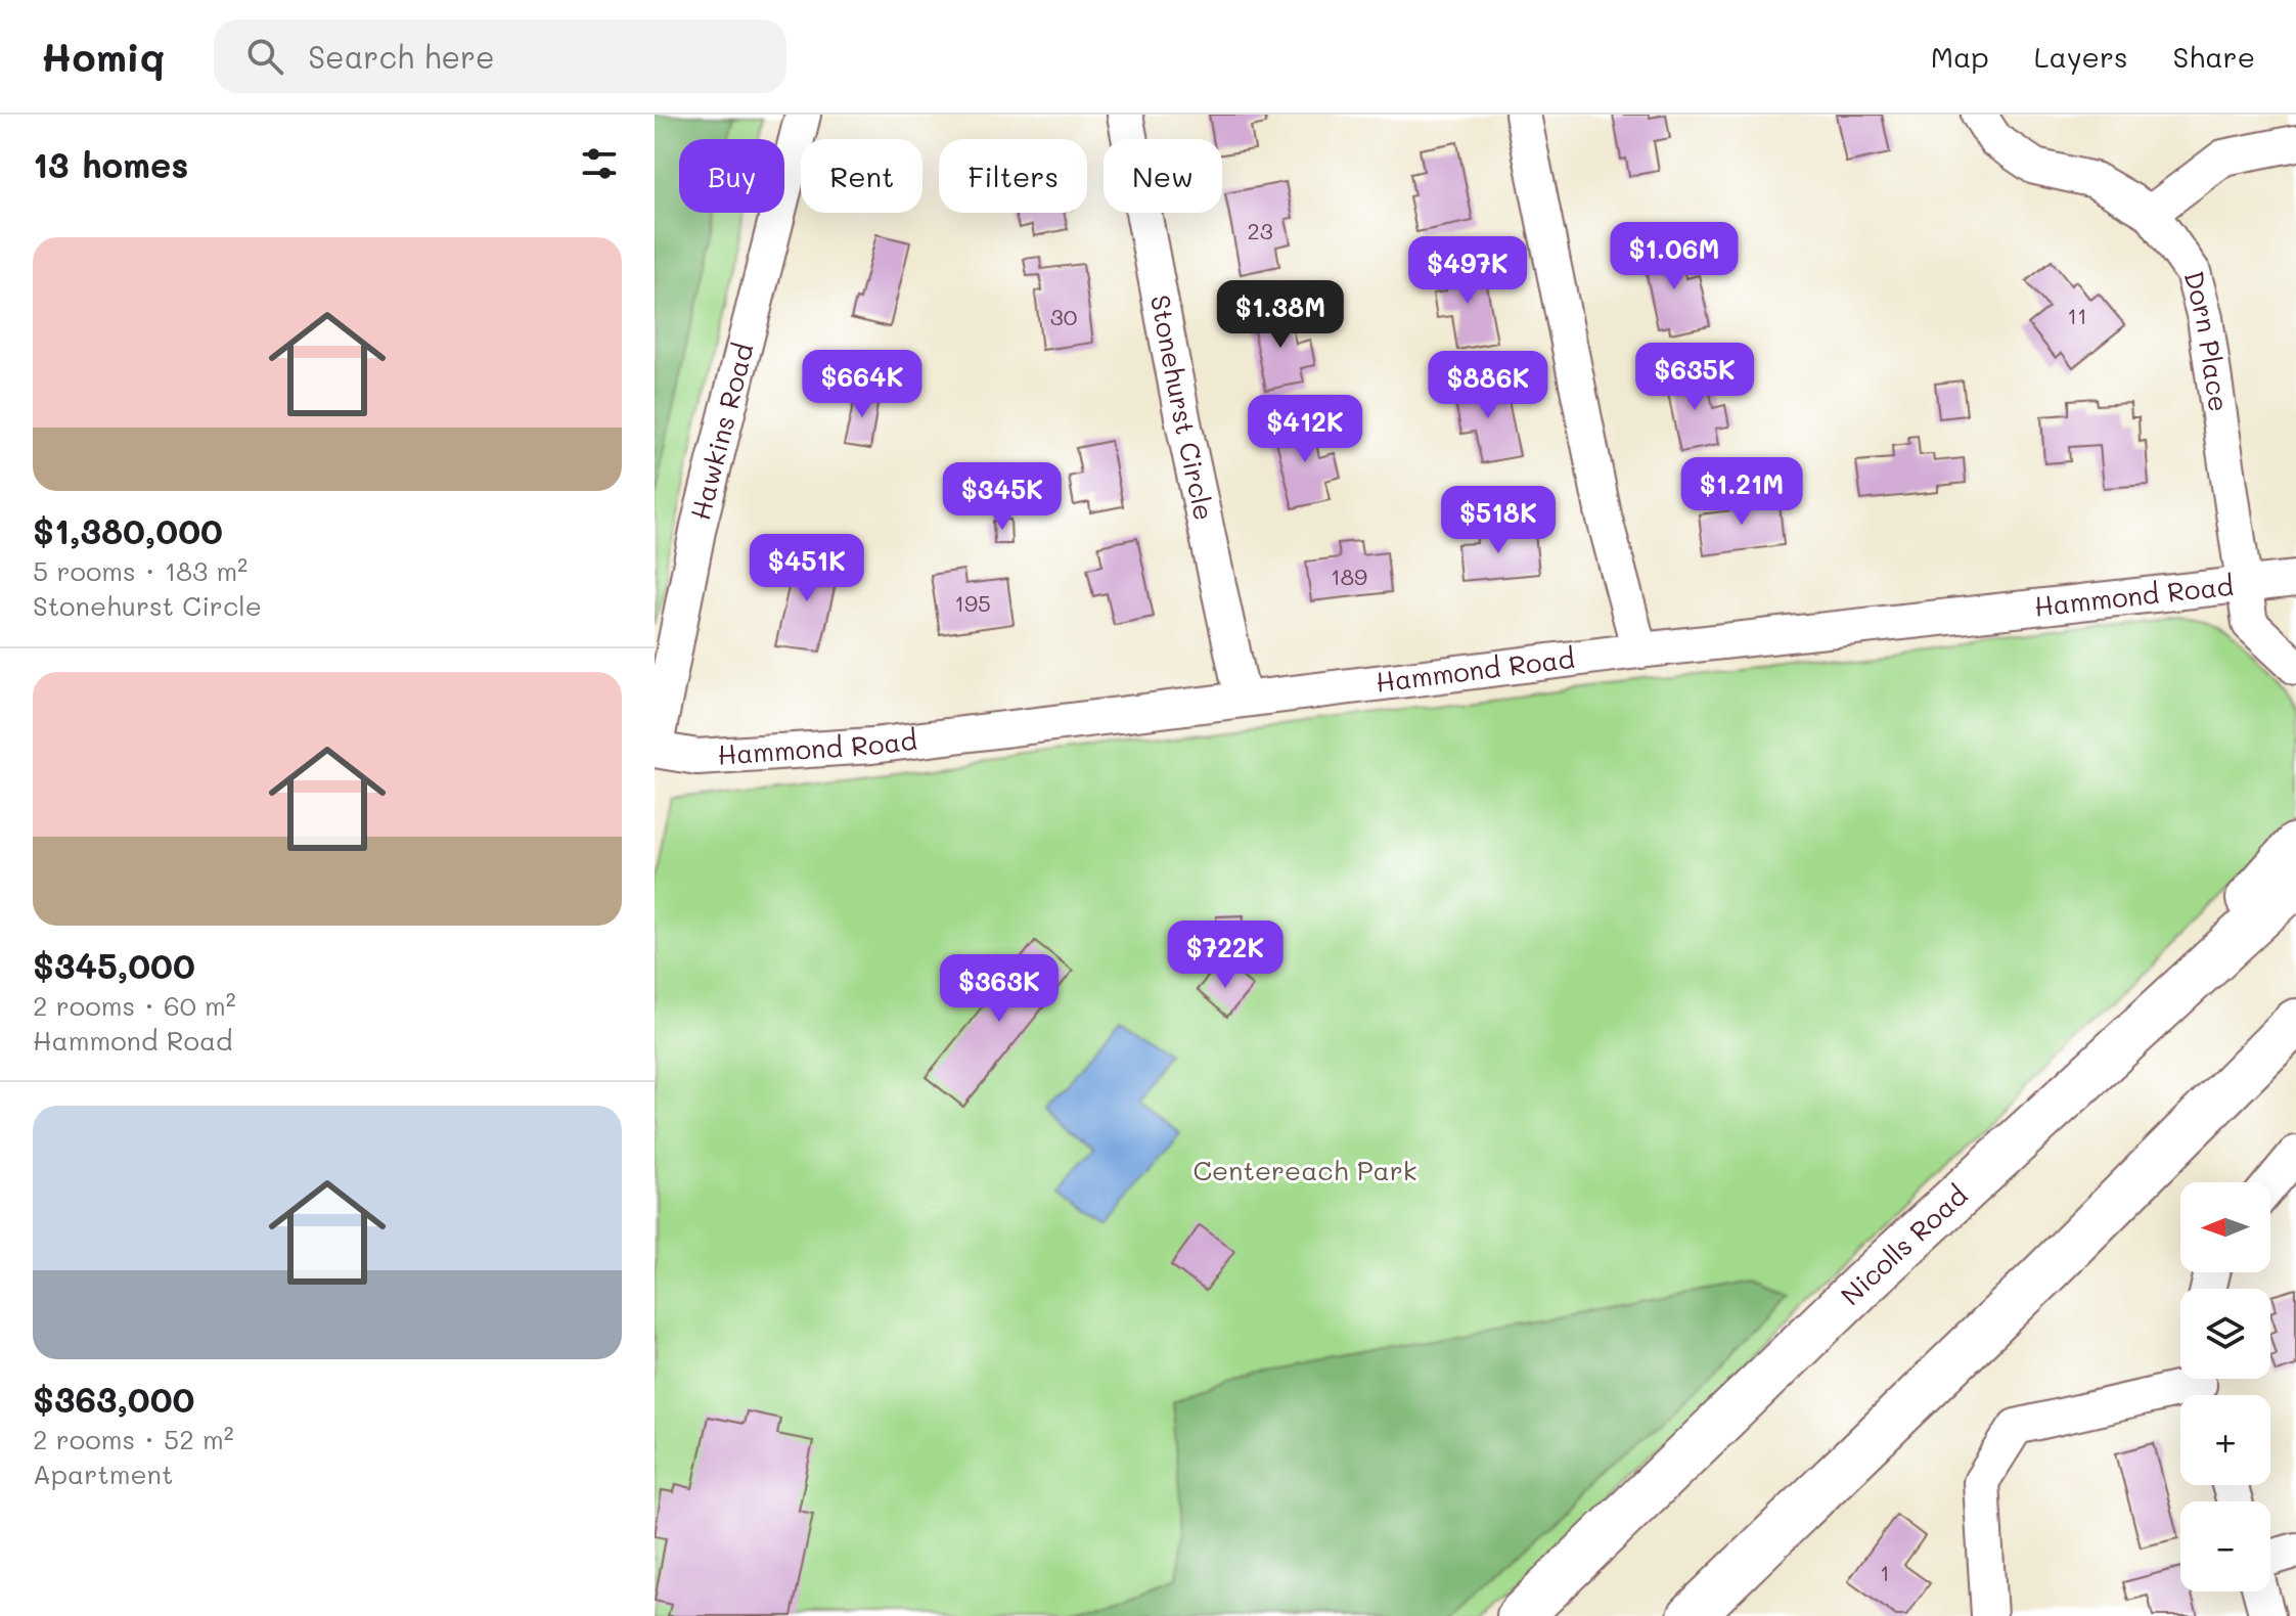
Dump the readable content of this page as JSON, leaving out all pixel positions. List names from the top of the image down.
{
  "streets": {
    "highway": ["Nicolls Road"],
    "street": [
      "Dorn Place",
      "Stonehurst Circle",
      "Hawkins Road",
      "Hammond Road"
    ]
  },
  "crossings": [
    ["Dorn Place", "Hammond Road"],
    ["Stonehurst Circle", "Hammond Road"],
    ["Hawkins Road", "Hammond Road"]
  ],
  "parks": ["Centereach Park"],
  "house_numbers": [
    "23",
    "11",
    "30",
    "189",
    "195",
    "1"
  ],
  "north": "left",
  "page": {
    "header": "Homiq",
    "search": "Search here",
    "nav": ["Map", "Layers", "Share"],
    "heading": "13 homes",
    "chip": [
      "Buy",
      "Rent",
      "Filters",
      "New"
    ],
    "list": [
      {
        "name": "$1,380,000",
        "note": "5 rooms · 183 m² · Stonehurst Circle"
      },
      {
        "name": "$345,000",
        "note": "2 rooms · 60 m² · Hammond Road"
      },
      {
        "name": "$363,000",
        "note": "2 rooms · 52 m² · Apartment"
      }
    ],
    "price": [
      "$1.06M",
      "$497K",
      "$1.38M",
      "$635K",
      "$664K",
      "$886K",
      "$412K",
      "$1.21M",
      "$345K",
      "$518K",
      "$451K",
      "$722K",
      "$363K"
    ],
    "map_buttons": ["+", "−"]
  }
}
